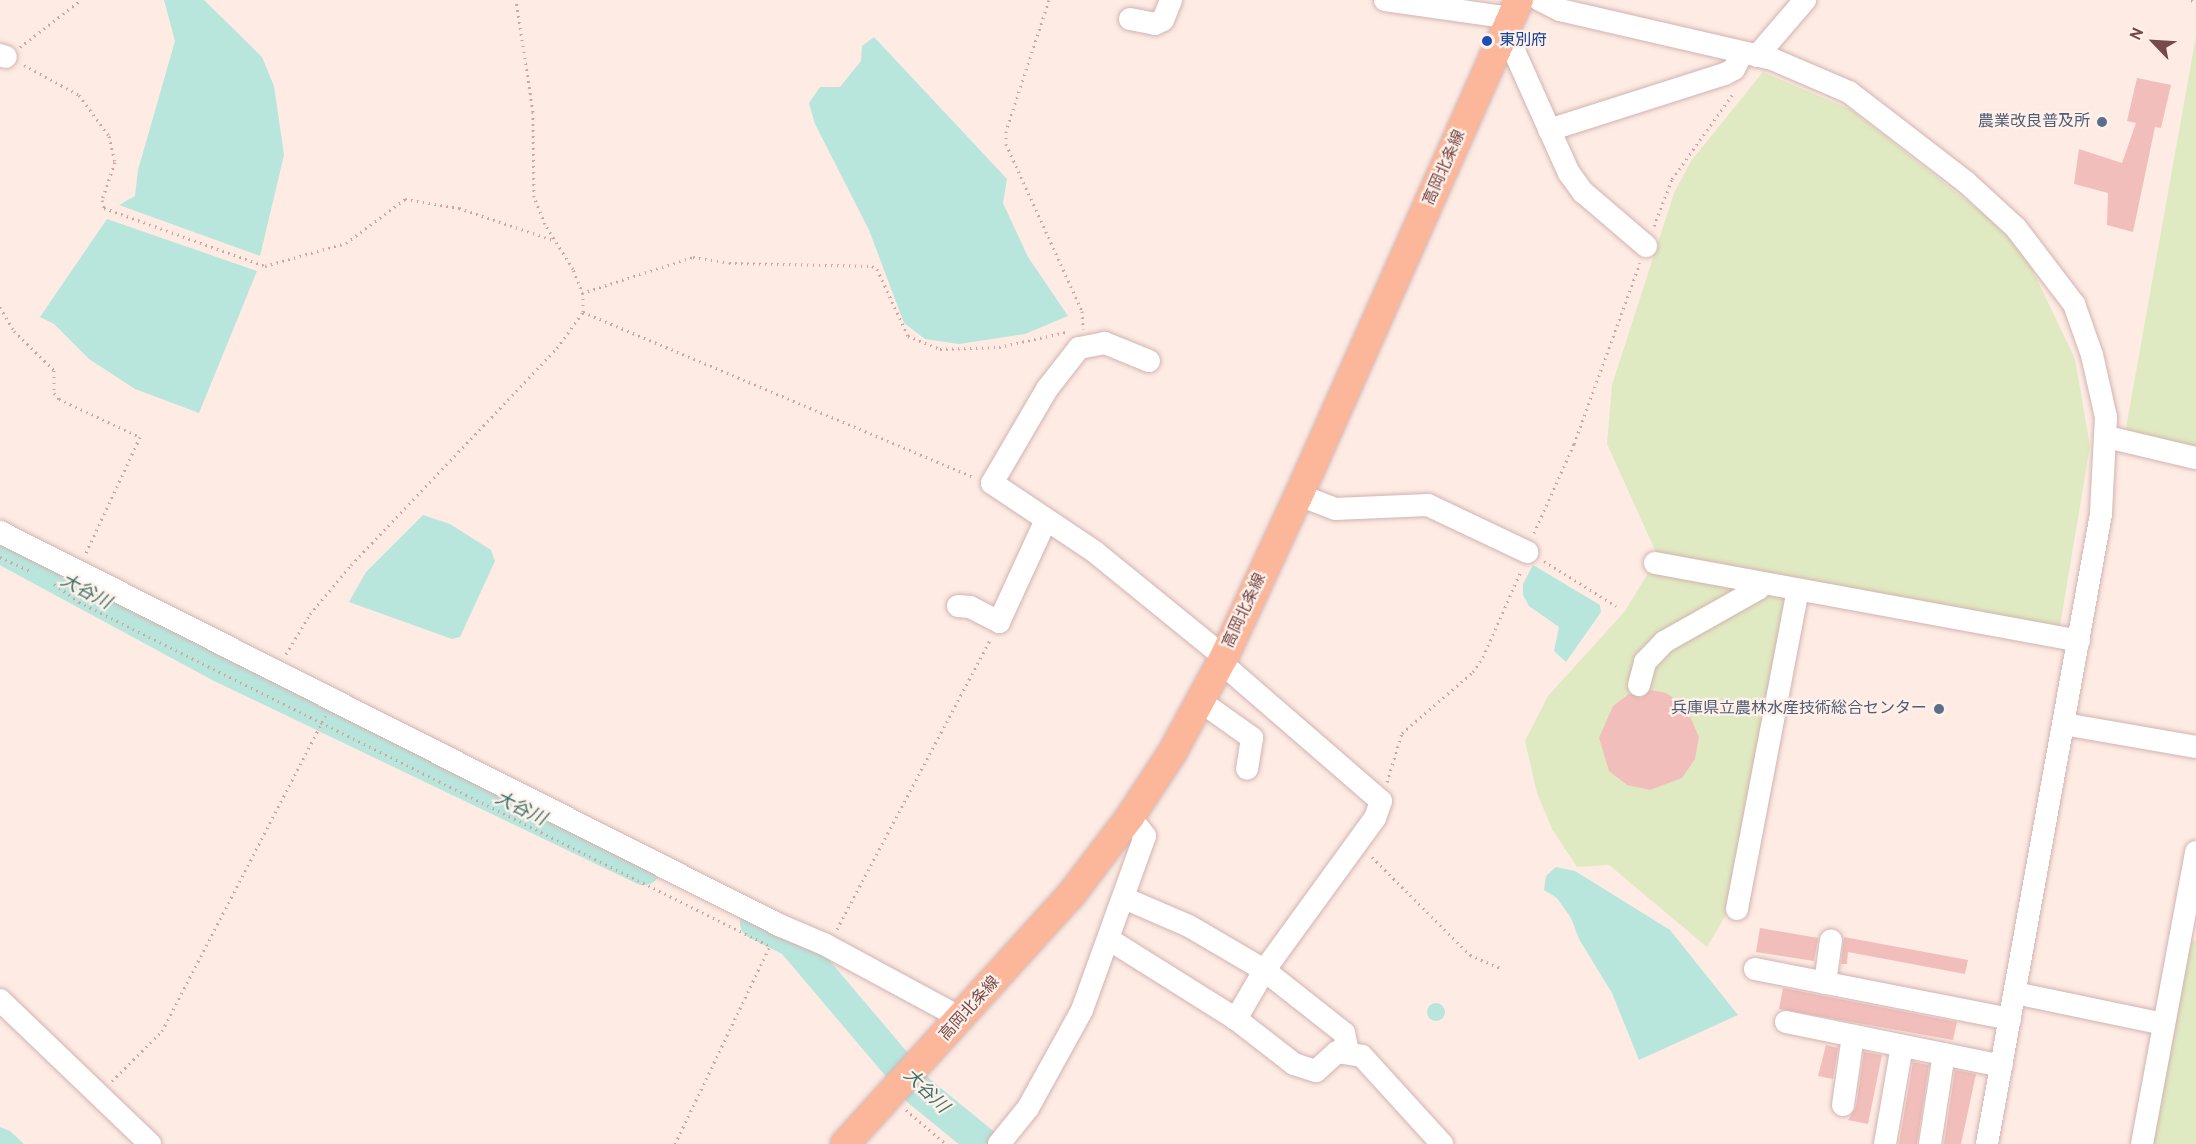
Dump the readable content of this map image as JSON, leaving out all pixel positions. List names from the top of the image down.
{
  "streets": {
    "main road": ["高岡北条線"]
  },
  "water": ["大谷川"],
  "places": ["東別府", "農業改良普及所", "兵庫県立農林水産技術総合センター"],
  "north": "top left"
}
